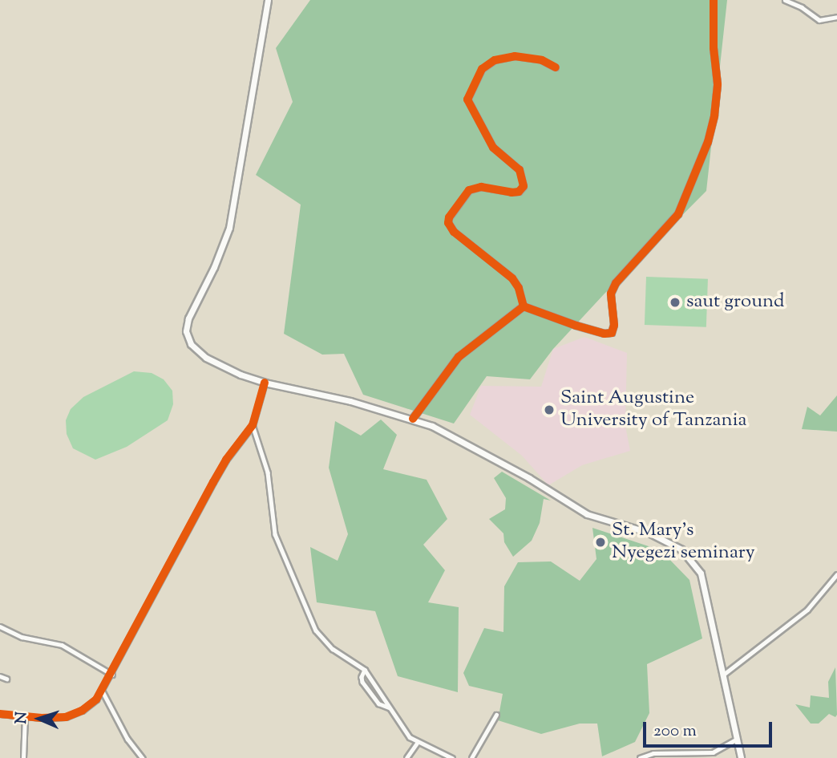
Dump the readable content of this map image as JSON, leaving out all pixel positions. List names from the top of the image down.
{
  "places": ["saut ground", "Saint Augustine University of Tanzania", "St. Mary's Nyegezi seminary"],
  "scale_bar": "200 m",
  "north": "left"
}
